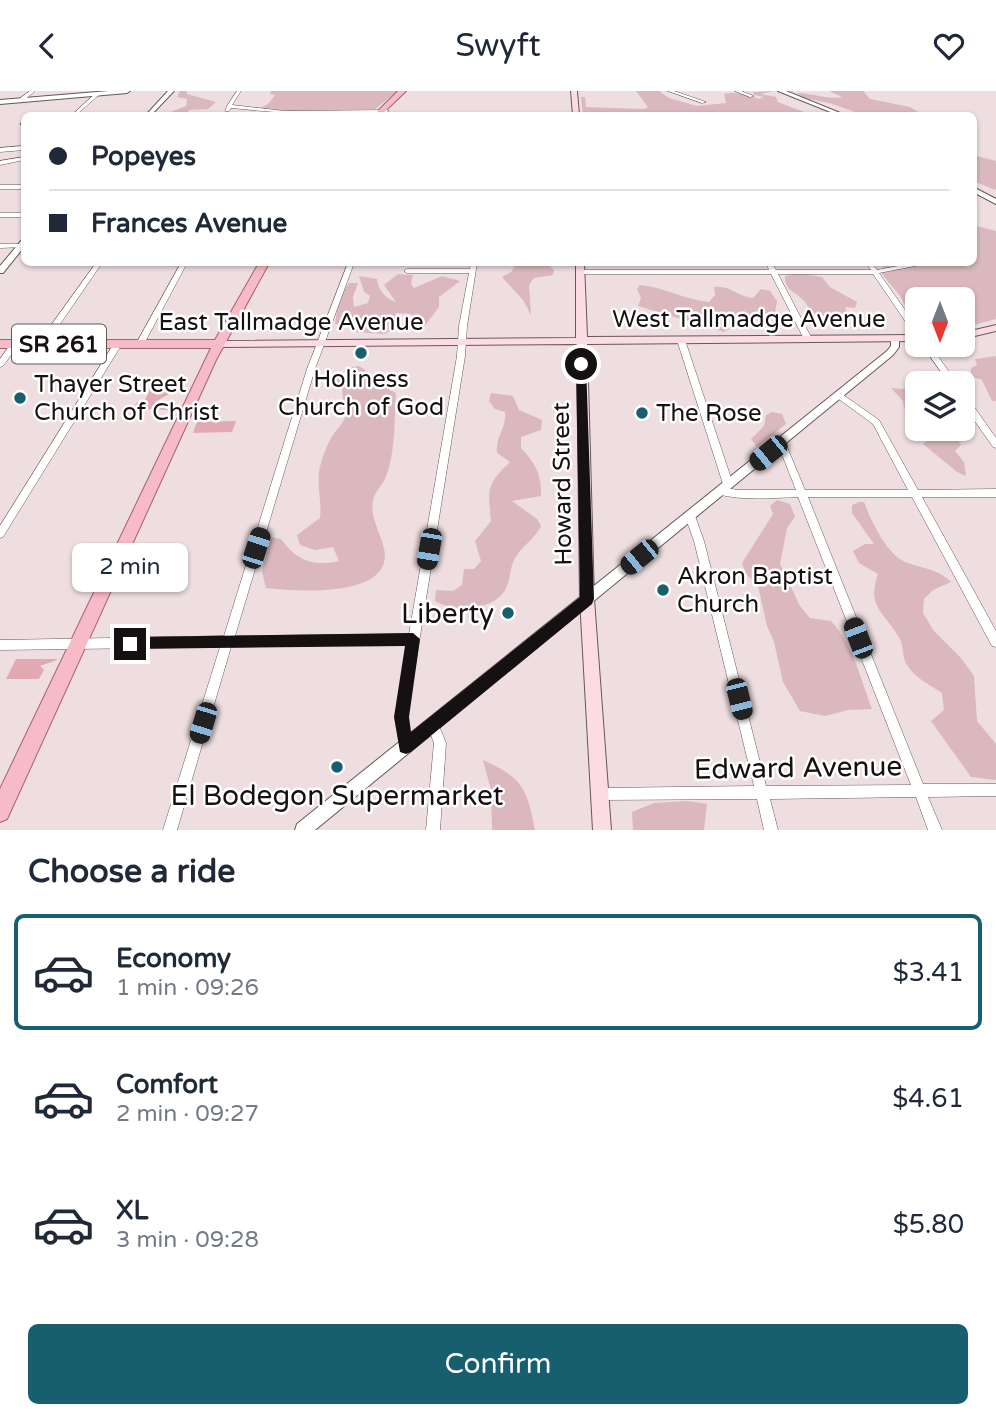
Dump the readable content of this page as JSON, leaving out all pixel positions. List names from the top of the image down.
{
  "streets": {
    "main road": [
      "West Tallmadge Avenue",
      "East Tallmadge Avenue",
      "SR 261",
      "Howard Street"
    ],
    "street": ["Edward Avenue"]
  },
  "crossings": [
    ["West Tallmadge Avenue", "East Tallmadge Avenue"],
    ["West Tallmadge Avenue", "Howard Street"],
    ["East Tallmadge Avenue", "Howard Street"],
    ["Howard Street", "Edward Avenue"]
  ],
  "places": [
    "Holiness Church of God",
    "Thayer Street Church of Christ",
    "The Rose",
    "Akron Baptist Church",
    "Liberty",
    "El Bodegon Supermarket"
  ],
  "north": "bottom",
  "page": {
    "header": "Swyft",
    "banner": ["Popeyes", "Frances Avenue"],
    "bubble": "2 min",
    "heading": "Choose a ride",
    "list": [
      {
        "name": "Economy",
        "note": "1 min · 09:26",
        "value": "$3.41"
      },
      {
        "name": "Comfort",
        "note": "2 min · 09:27",
        "value": "$4.61"
      },
      {
        "name": "XL",
        "note": "3 min · 09:28",
        "value": "$5.80"
      }
    ],
    "buttons": "Confirm"
  }
}
